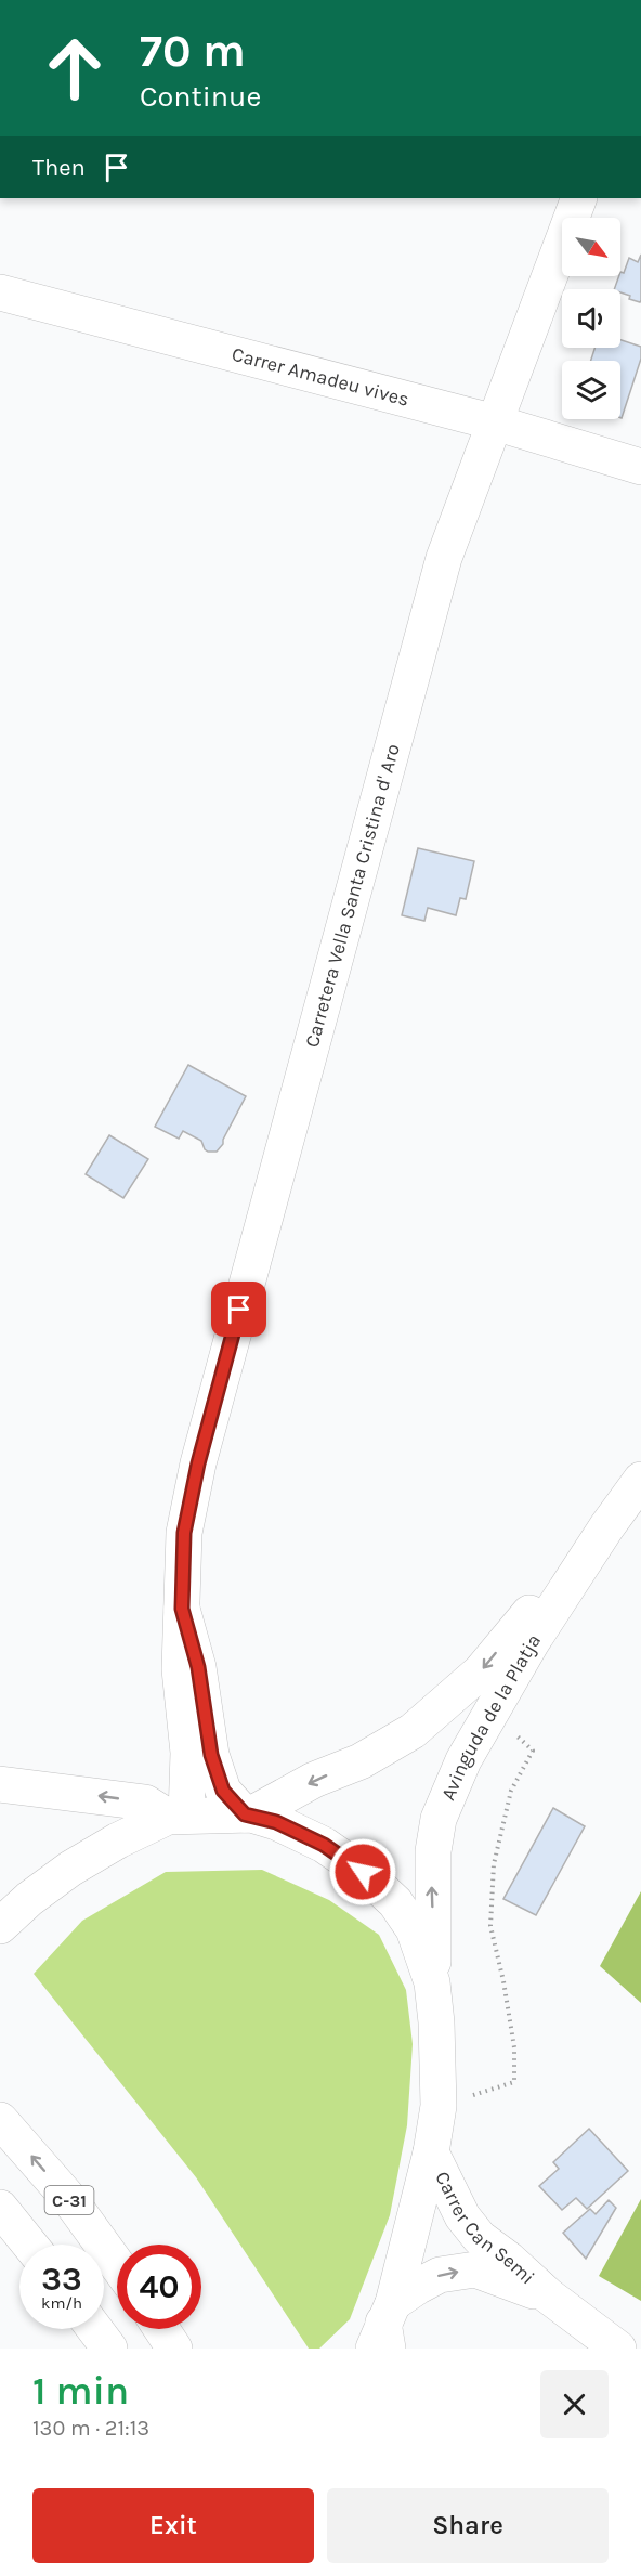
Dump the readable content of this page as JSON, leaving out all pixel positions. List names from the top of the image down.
{
  "streets": {
    "main road": [
      "Carrer Amadeu vives",
      "Carretera Vella Santa Cristina d' Aro",
      "Avinguda de la Platja",
      "C-31",
      "Carrer Can Semi"
    ]
  },
  "crossings": [
    ["Carrer Amadeu vives", "Carretera Vella Santa Cristina d' Aro"]
  ],
  "one_way": ["Avinguda de la Platja", "Carrer Can Semi"],
  "north": "bottom right",
  "page": {
    "turn": ["70 m", "Continue"],
    "then": "Then",
    "speed": "33 km/h",
    "limit": "40",
    "heading": ["1 min", "130 m · 21:13"],
    "buttons": ["Exit", "Share"]
  }
}
